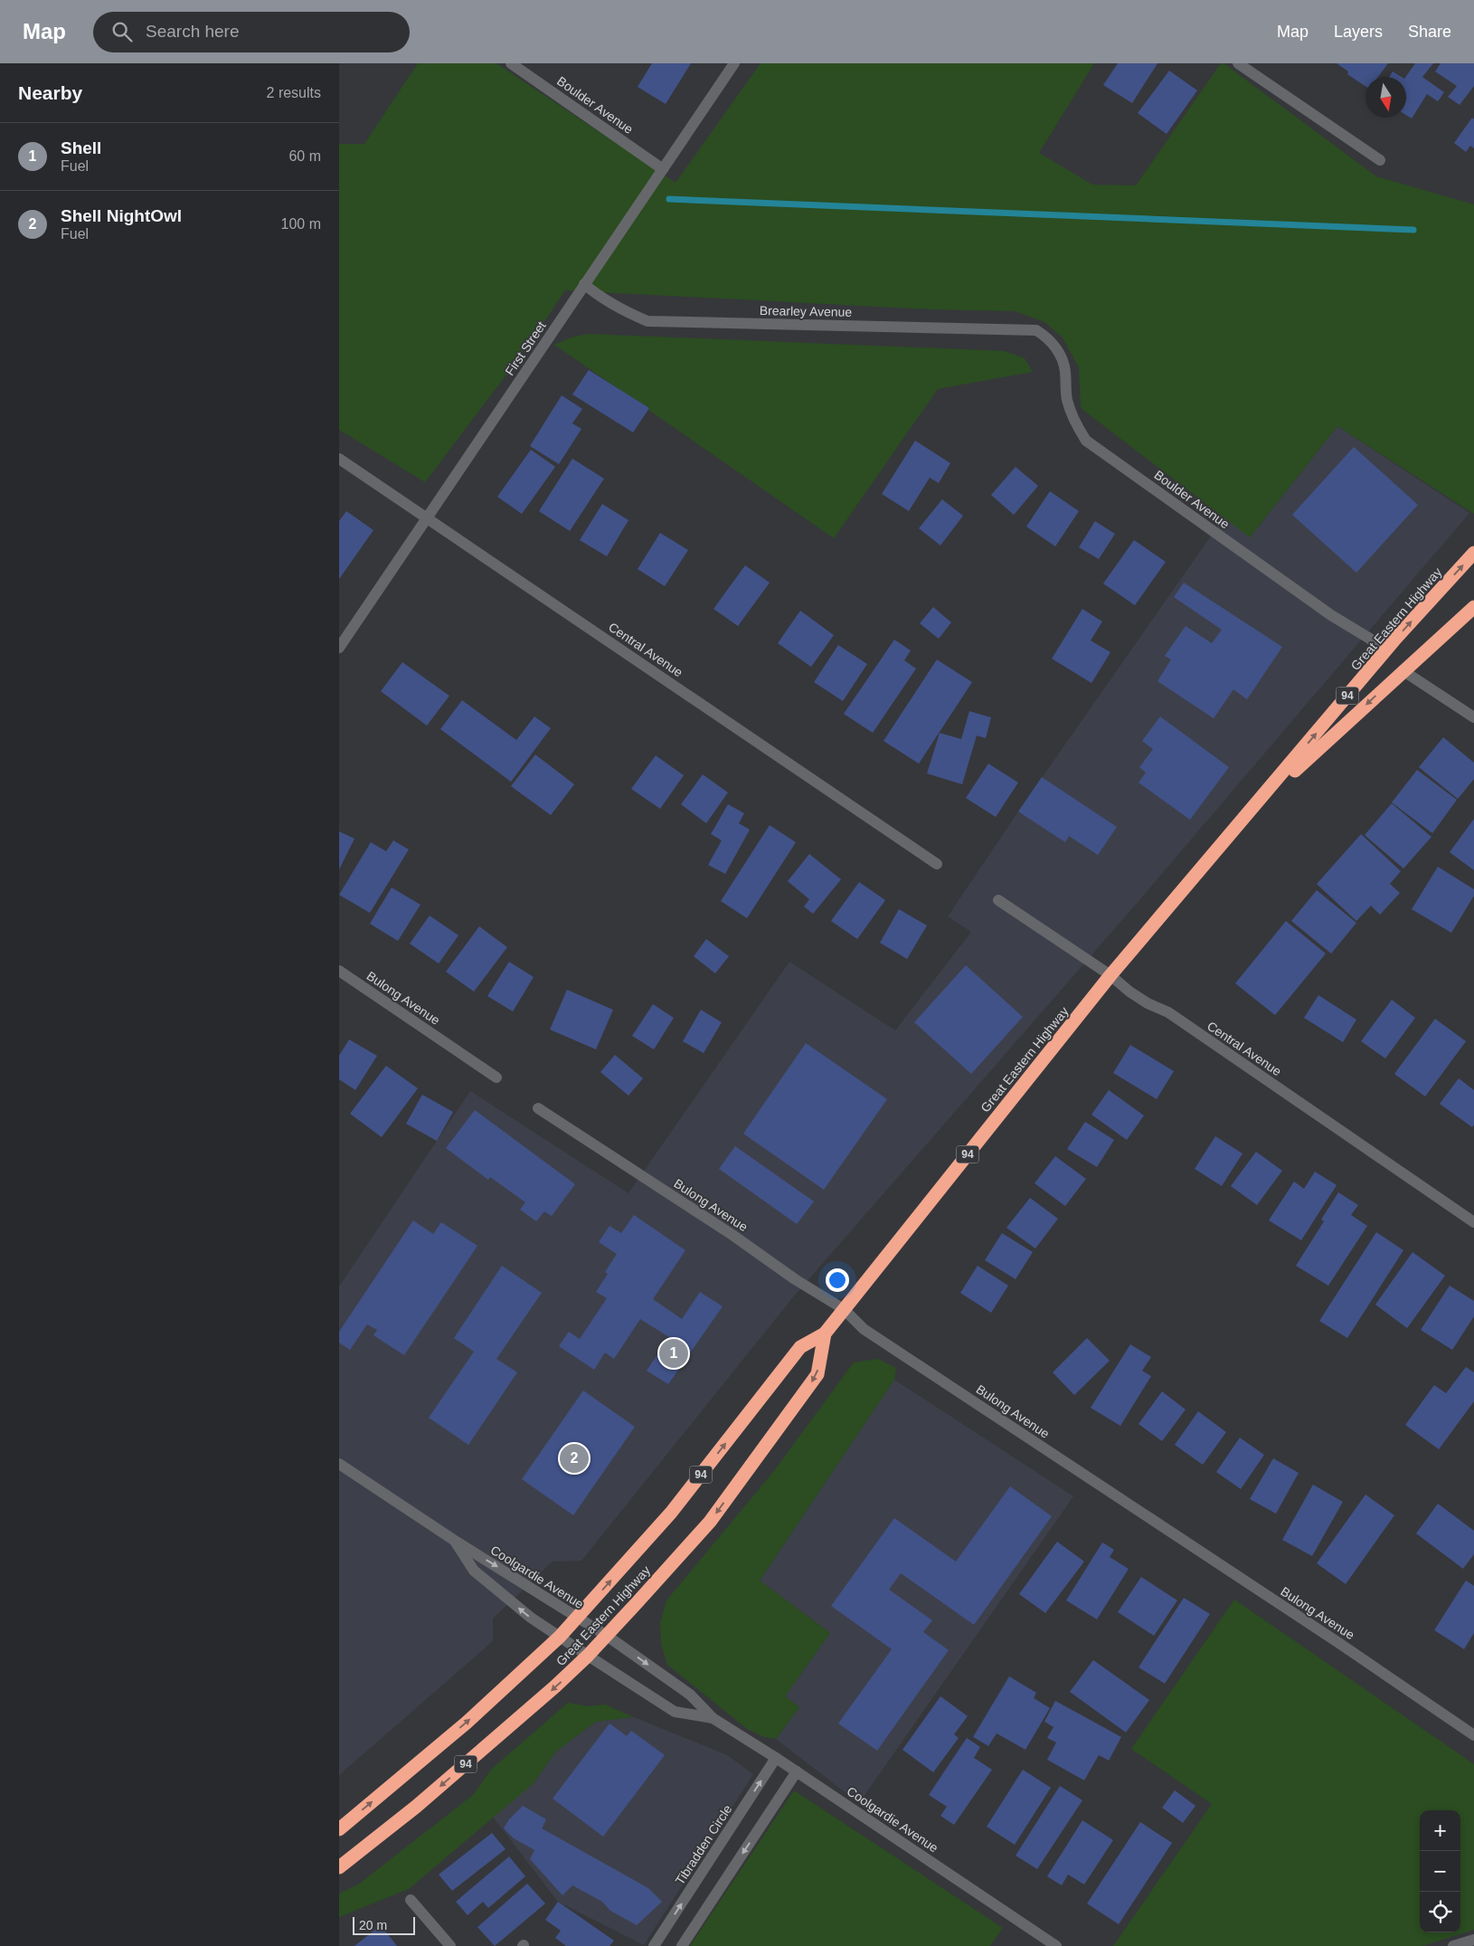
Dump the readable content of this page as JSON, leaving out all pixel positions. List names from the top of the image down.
{
  "streets": {
    "highway": ["Great Eastern Highway", "94"],
    "street": [
      "Boulder Avenue",
      "Brearley Avenue",
      "First Street",
      "Central Avenue",
      "Bulong Avenue",
      "Coolgardie Avenue",
      "Tibradden Circle"
    ]
  },
  "crossings": [
    ["Boulder Avenue", "Brearley Avenue"],
    ["Boulder Avenue", "First Street"],
    ["Boulder Avenue", "Great Eastern Highway"],
    ["Brearley Avenue", "First Street"],
    ["First Street", "Central Avenue"],
    ["Great Eastern Highway", "Central Avenue"],
    ["Great Eastern Highway", "Bulong Avenue"],
    ["Great Eastern Highway", "Coolgardie Avenue"],
    ["Coolgardie Avenue", "Tibradden Circle"]
  ],
  "scale_bar": "20 m",
  "north": "bottom",
  "page": {
    "header": "Map",
    "search": "Search here",
    "nav": ["Map", "Layers", "Share"],
    "heading": ["Nearby", "2 results"],
    "list": [
      {
        "mark": "1",
        "name": "Shell",
        "note": "Fuel",
        "value": "60 m"
      },
      {
        "mark": "2",
        "name": "Shell NightOwl",
        "note": "Fuel",
        "value": "100 m"
      }
    ],
    "pins": ["1", "2"],
    "map_buttons": ["+", "−"],
    "scale": "20 m"
  }
}
